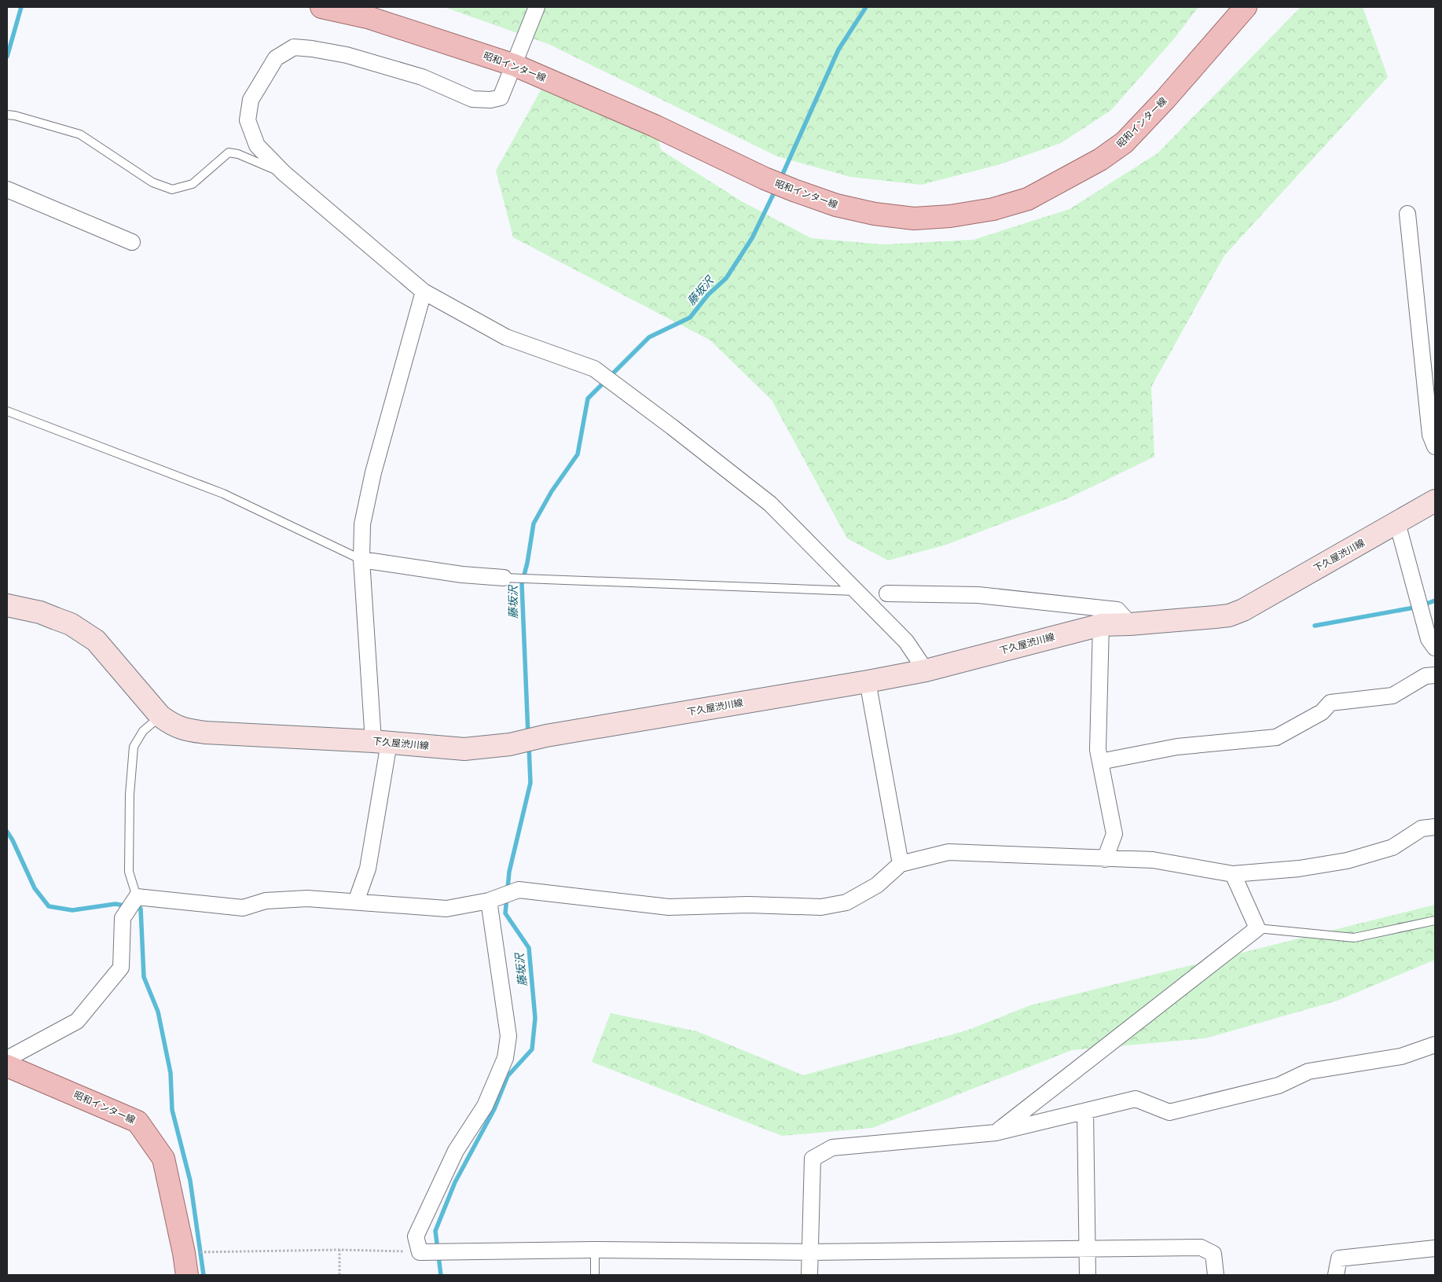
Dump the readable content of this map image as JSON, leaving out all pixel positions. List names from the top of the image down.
{
  "streets": {
    "main road": ["昭和インター線", "下久屋渋川線"]
  },
  "water": ["藤坂沢"]
}
